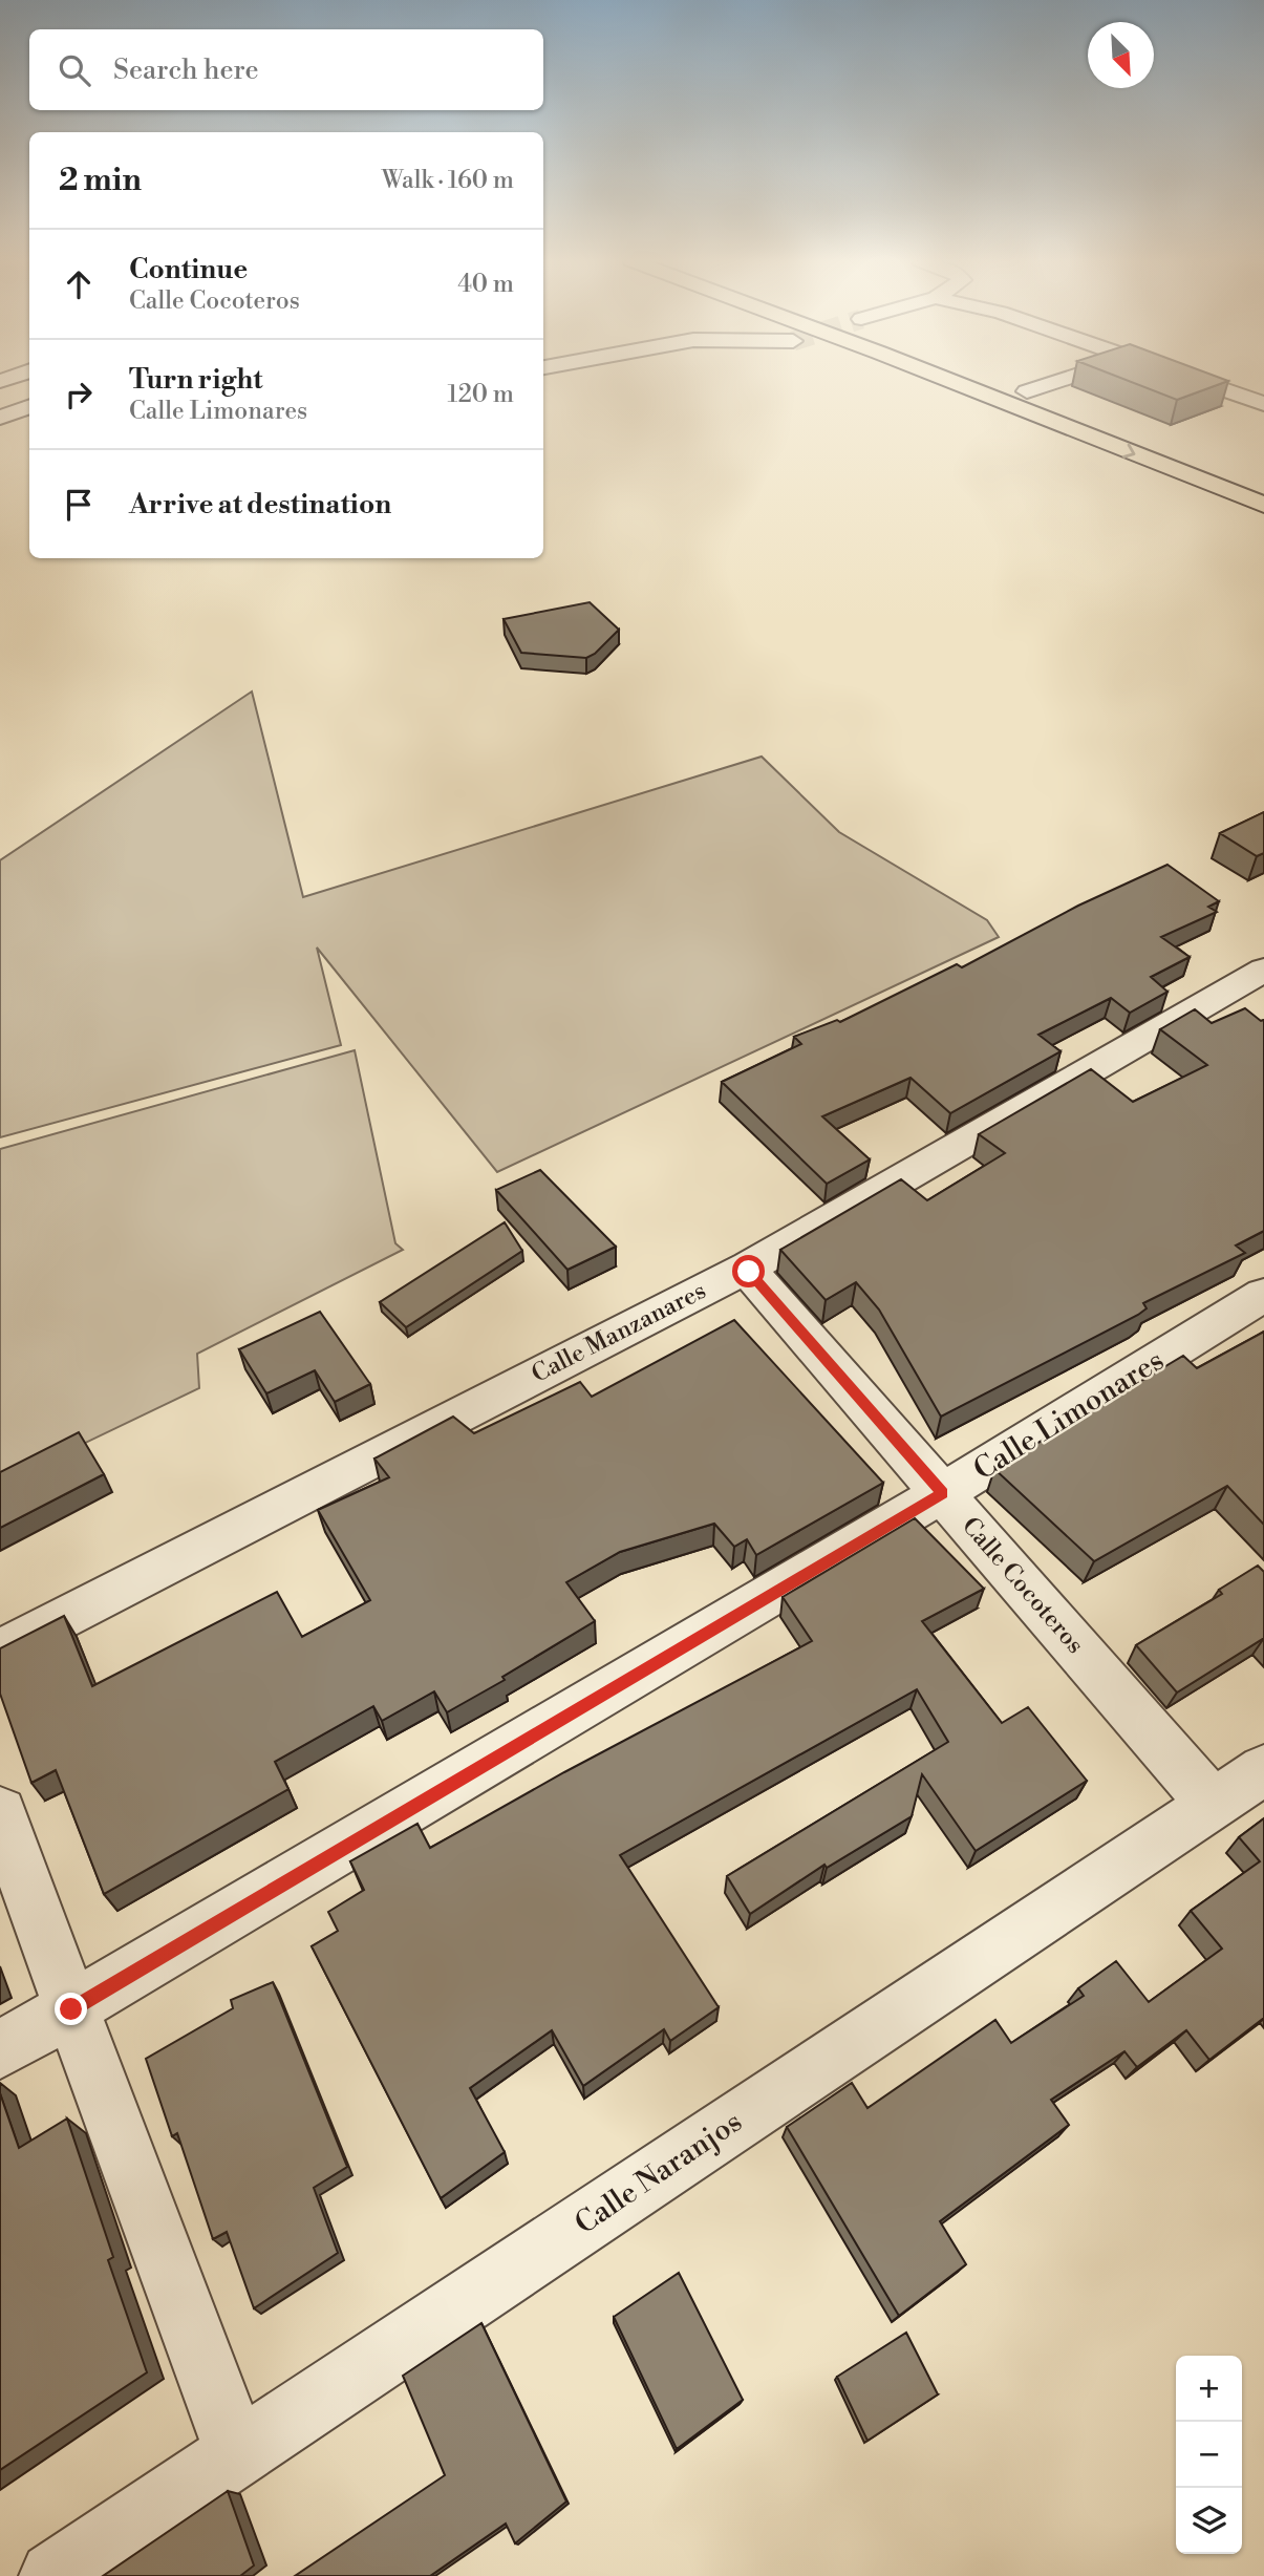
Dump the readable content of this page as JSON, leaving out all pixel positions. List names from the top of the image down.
{
  "streets": {
    "street": [
      "Calle Manzanares",
      "Calle Limonares",
      "Calle Cocoteros",
      "Calle Naranjos"
    ]
  },
  "crossings": [
    ["Calle Manzanares", "Calle Cocoteros"],
    ["Calle Limonares", "Calle Cocoteros"],
    ["Calle Cocoteros", "Calle Naranjos"]
  ],
  "north": "bottom right",
  "page": {
    "search": "Search here",
    "heading": ["2 min", "Walk · 160 m"],
    "list": [
      ["Continue", "Calle Cocoteros", "40 m"],
      ["Turn right", "Calle Limonares", "120 m"],
      "Arrive at destination"
    ],
    "map_buttons": ["+", "−"]
  }
}
